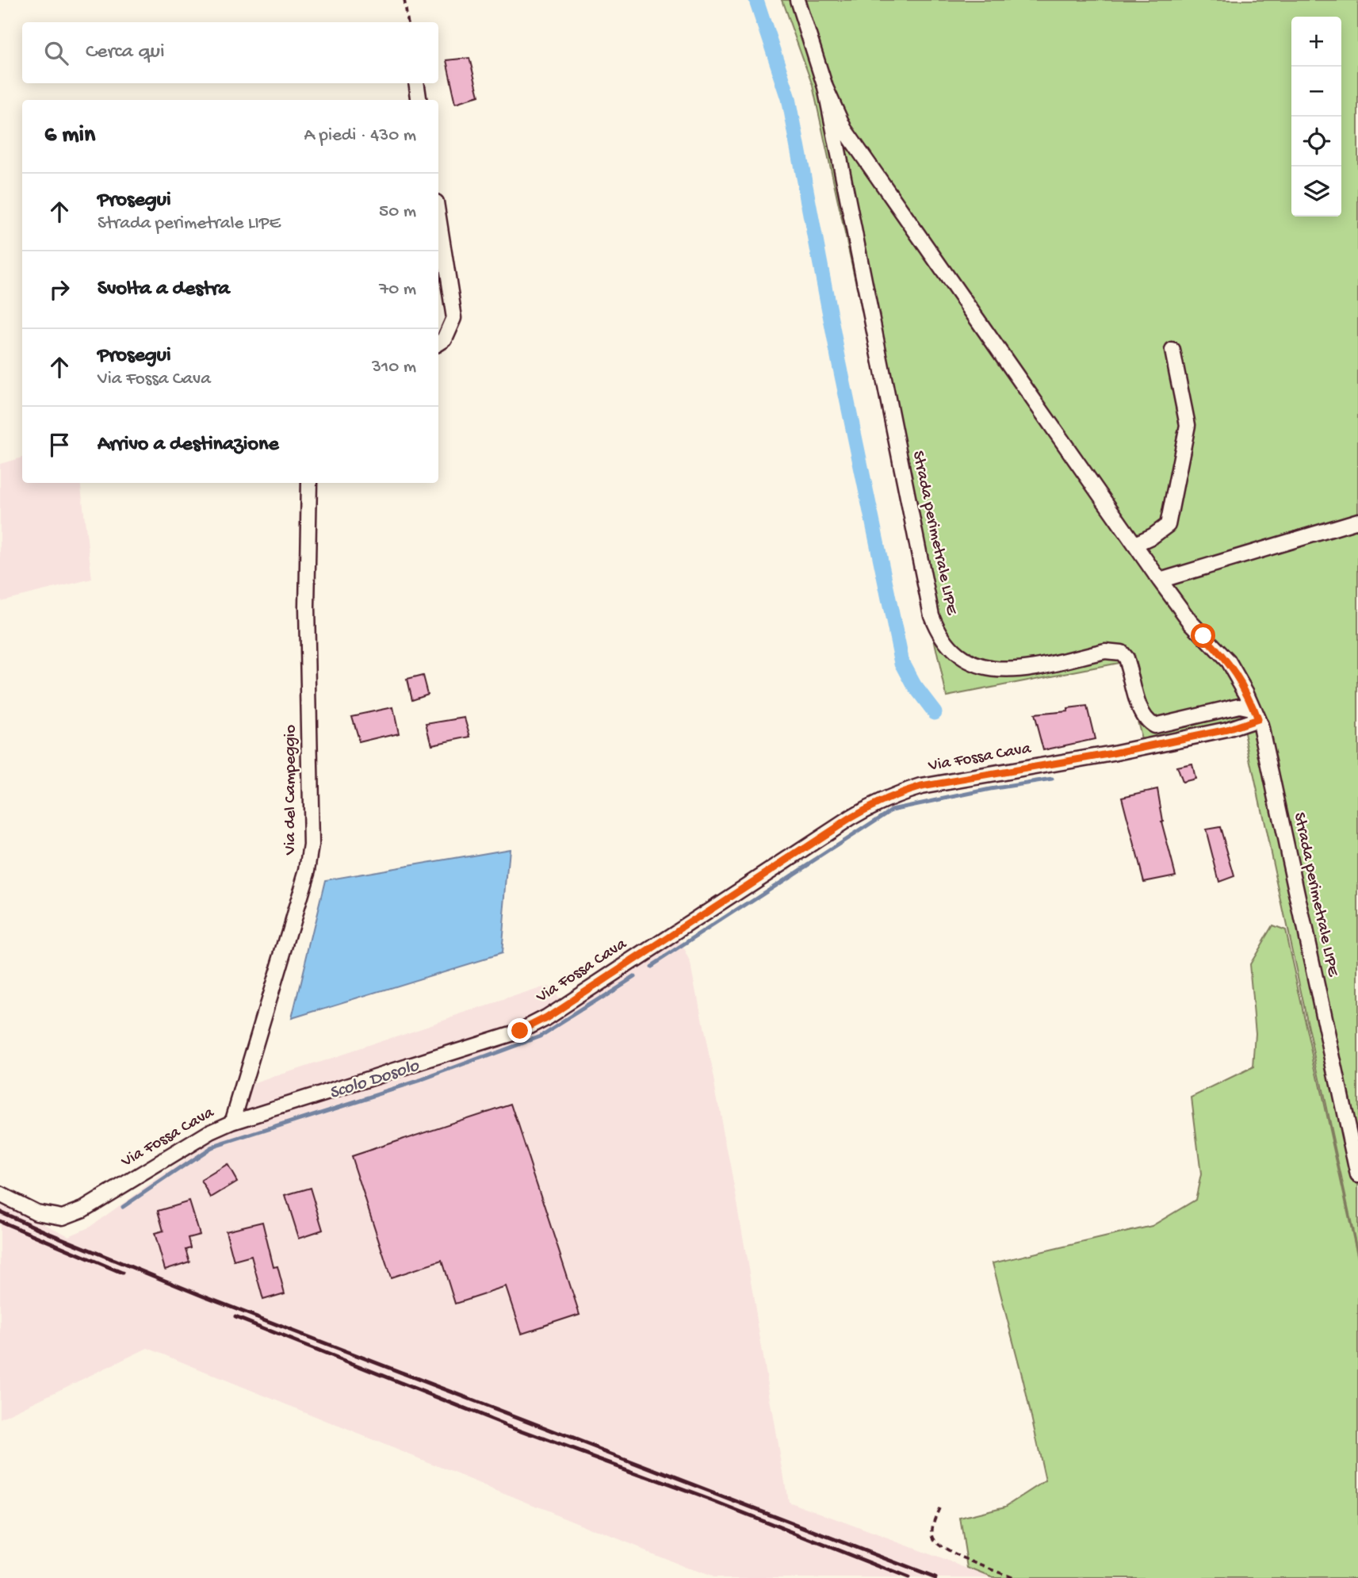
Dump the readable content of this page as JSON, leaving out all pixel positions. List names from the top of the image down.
{
  "streets": {
    "street": ["Strada perimetrale LIPE", "Via Fossa Cava", "Via del Campeggio"]
  },
  "crossings": [
    ["Strada perimetrale LIPE", "Via Fossa Cava"],
    ["Via Fossa Cava", "Via del Campeggio"]
  ],
  "water": ["Scolo Dosolo"],
  "page": {
    "map_buttons": ["+", "−"],
    "search": "Cerca qui",
    "heading": ["6 min", "A piedi · 430 m"],
    "list": [
      ["Prosegui", "Strada perimetrale LIPE", "50 m"],
      ["Svolta a destra", "70 m"],
      ["Prosegui", "Via Fossa Cava", "310 m"],
      "Arrivo a destinazione"
    ]
  }
}
